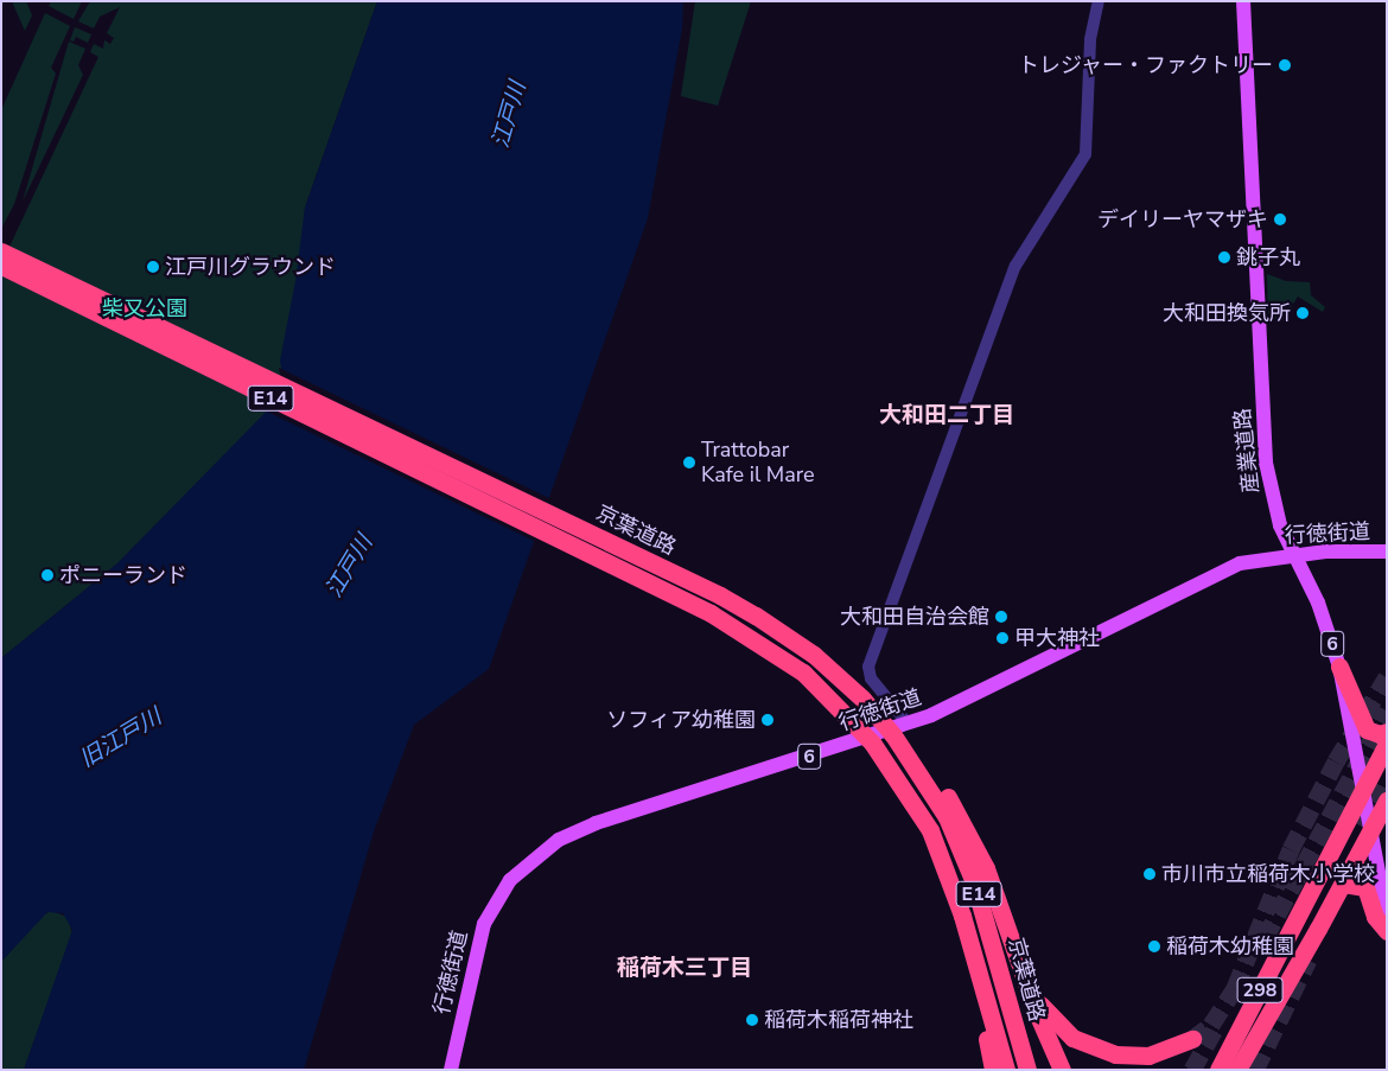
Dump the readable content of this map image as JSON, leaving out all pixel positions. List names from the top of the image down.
{
  "streets": {
    "highway": ["E14", "京葉道路", "298"],
    "main road": ["産業道路", "行徳街道", "6"]
  },
  "crossings": [
    ["E14", "京葉道路"],
    ["産業道路", "行徳街道"],
    ["産業道路", "298"]
  ],
  "districts": ["大和田二丁目", "稲荷木三丁目"],
  "water": ["江戸川", "旧江戸川"],
  "parks": ["柴又公園"],
  "places": [
    "トレジャー・ファクトリー",
    "デイリーヤマザキ",
    "銚子丸",
    "江戸川グラウンド",
    "大和田換気所",
    "Trattobar Kafe il Mare",
    "ポニーランド",
    "大和田自治会館",
    "甲大神社",
    "ソフィア幼稚園",
    "市川市立稲荷木小学校",
    "稲荷木幼稚園",
    "稲荷木稲荷神社"
  ]
}
